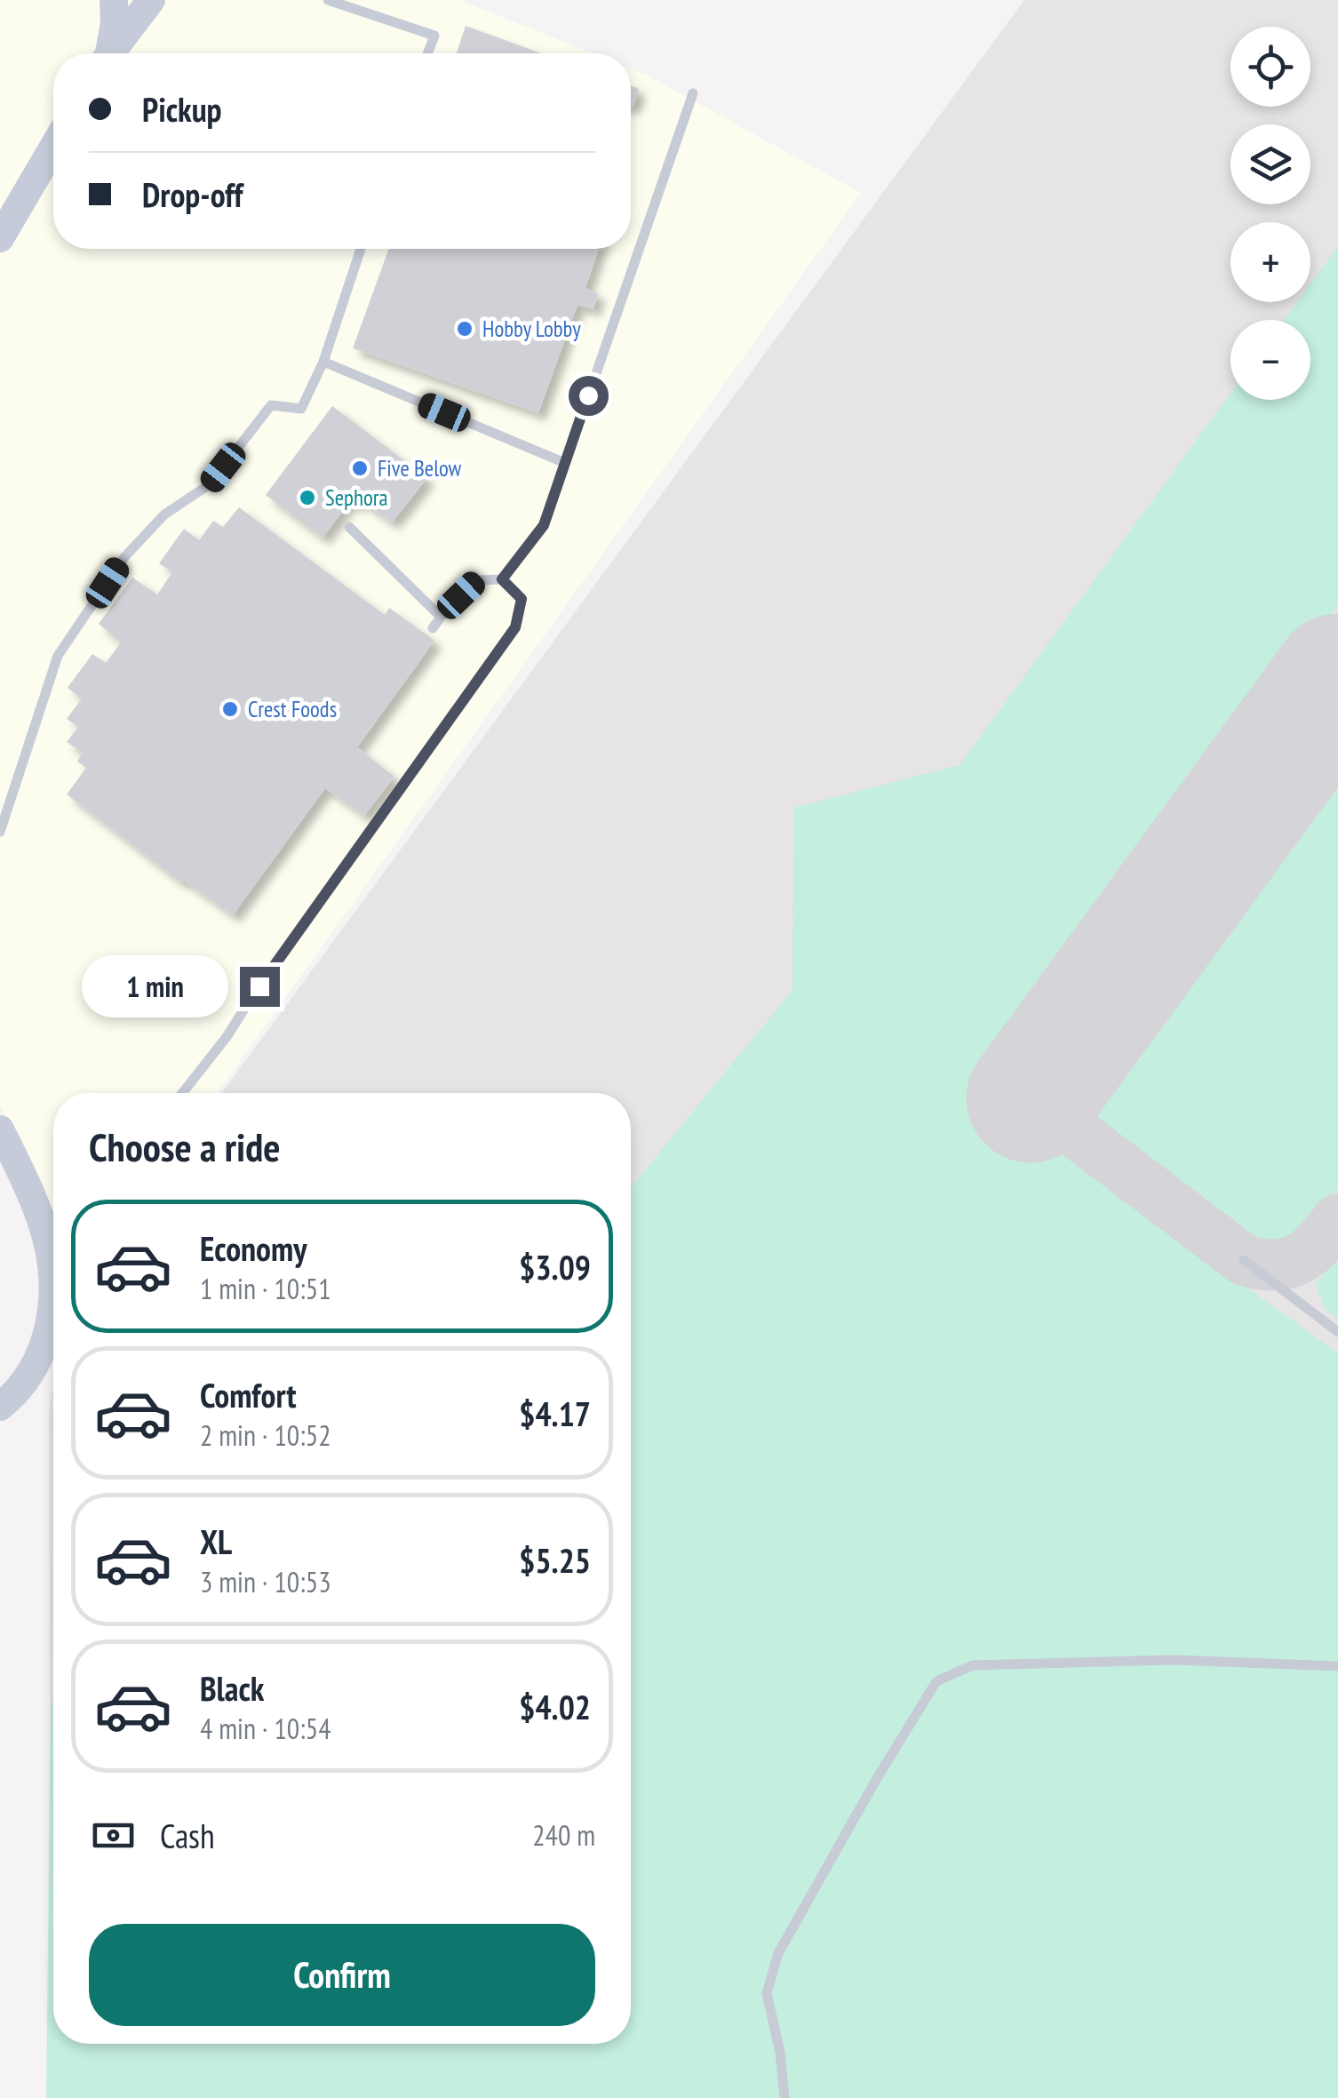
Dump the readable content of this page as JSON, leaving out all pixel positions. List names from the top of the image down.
{
  "places": [
    "Hobby Lobby",
    "Five Below",
    "Sephora",
    "Crest Foods"
  ],
  "page": {
    "map_buttons": ["+", "−"],
    "banner": ["Pickup", "Drop-off"],
    "bubble": "1 min",
    "heading": "Choose a ride",
    "list": [
      {
        "name": "Economy",
        "note": "1 min · 10:51",
        "value": "$3.09"
      },
      {
        "name": "Comfort",
        "note": "2 min · 10:52",
        "value": "$4.17"
      },
      {
        "name": "XL",
        "note": "3 min · 10:53",
        "value": "$5.25"
      },
      {
        "name": "Black",
        "note": "4 min · 10:54",
        "value": "$4.02"
      }
    ],
    "pay": ["Cash", "240 m"],
    "buttons": "Confirm"
  }
}
